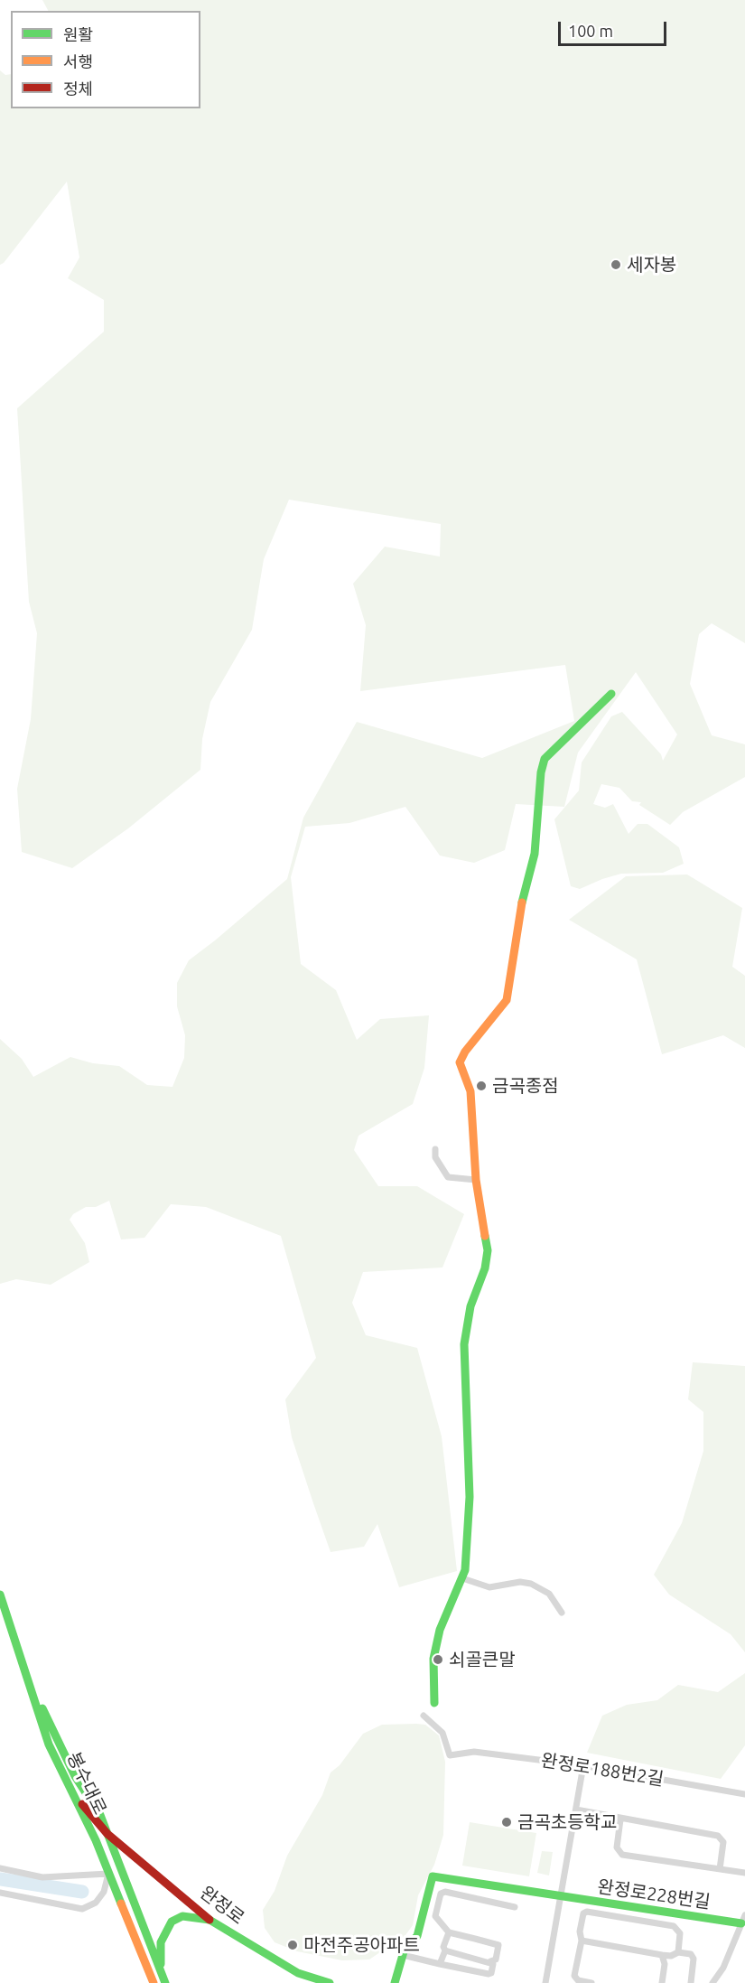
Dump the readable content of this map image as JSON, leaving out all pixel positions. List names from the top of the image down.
{
  "streets": {
    "street": [
      "완정로188번2길",
      "봉수대로",
      "완정로228번길",
      "완정로"
    ]
  },
  "crossings": [
    ["봉수대로", "완정로"]
  ],
  "places": [
    "세자봉",
    "금곡종점",
    "쇠골큰말",
    "금곡초등학교",
    "마전주공아파트"
  ],
  "legend": ["원활", "서행", "정체"],
  "scale_bar": "100 m"
}
